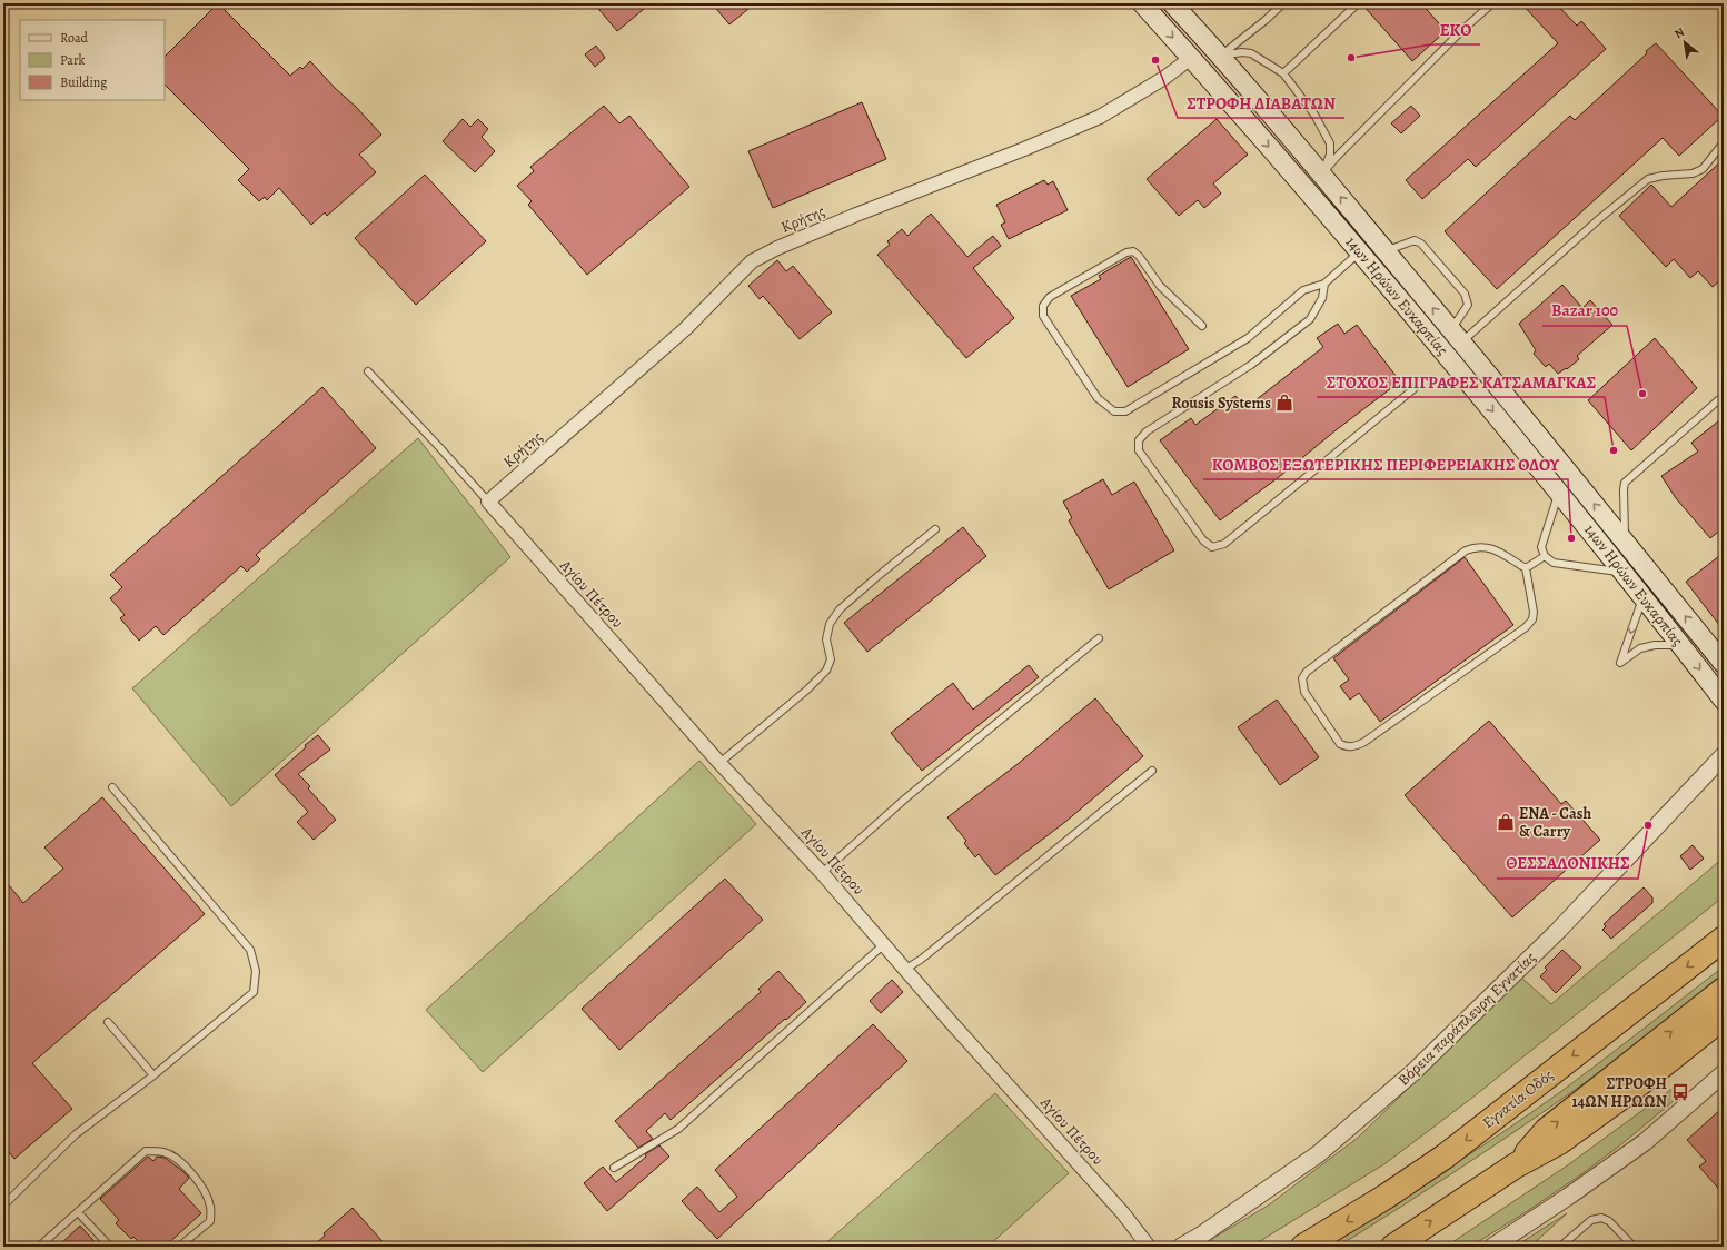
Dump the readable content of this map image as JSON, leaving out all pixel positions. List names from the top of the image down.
{
  "streets": {
    "highway": ["Εγνατία Οδός"],
    "main road": ["14ων Ηρώων Ευκαρπίας"],
    "street": ["Κρήτης", "Αγίου Πέτρου", "Βόρεια παράπλευρη Εγνατίας"]
  },
  "crossings": [
    ["Κρήτης", "14ων Ηρώων Ευκαρπίας"],
    ["Κρήτης", "Αγίου Πέτρου"]
  ],
  "places": {
    "other": [
      "ΕΚΟ",
      "ΣΤΡΟΦΗ ΔΙΑΒΑΤΩΝ",
      "Bazar 100",
      "ΣΤΟΧΟΣ ΕΠΙΓΡΑΦΕΣ ΚΑΤΣΑΜΑΓΚΑΣ",
      "ΚΟΜΒΟΣ ΕΞΩΤΕΡΙΚΗΣ ΠΕΡΙΦΕΡΕΙΑΚΗΣ ΟΔΟΥ",
      "ΘΕΣΣΑΛΟΝΙΚΗΣ"
    ],
    "shop": ["Rousis Systems", "ENA - Cash & Carry"],
    "bus stop": ["ΣΤΡΟΦΗ 14ΩΝ ΗΡΩΩΝ"]
  },
  "legend": ["Road", "Park", "Building"],
  "north": "top left"
}
